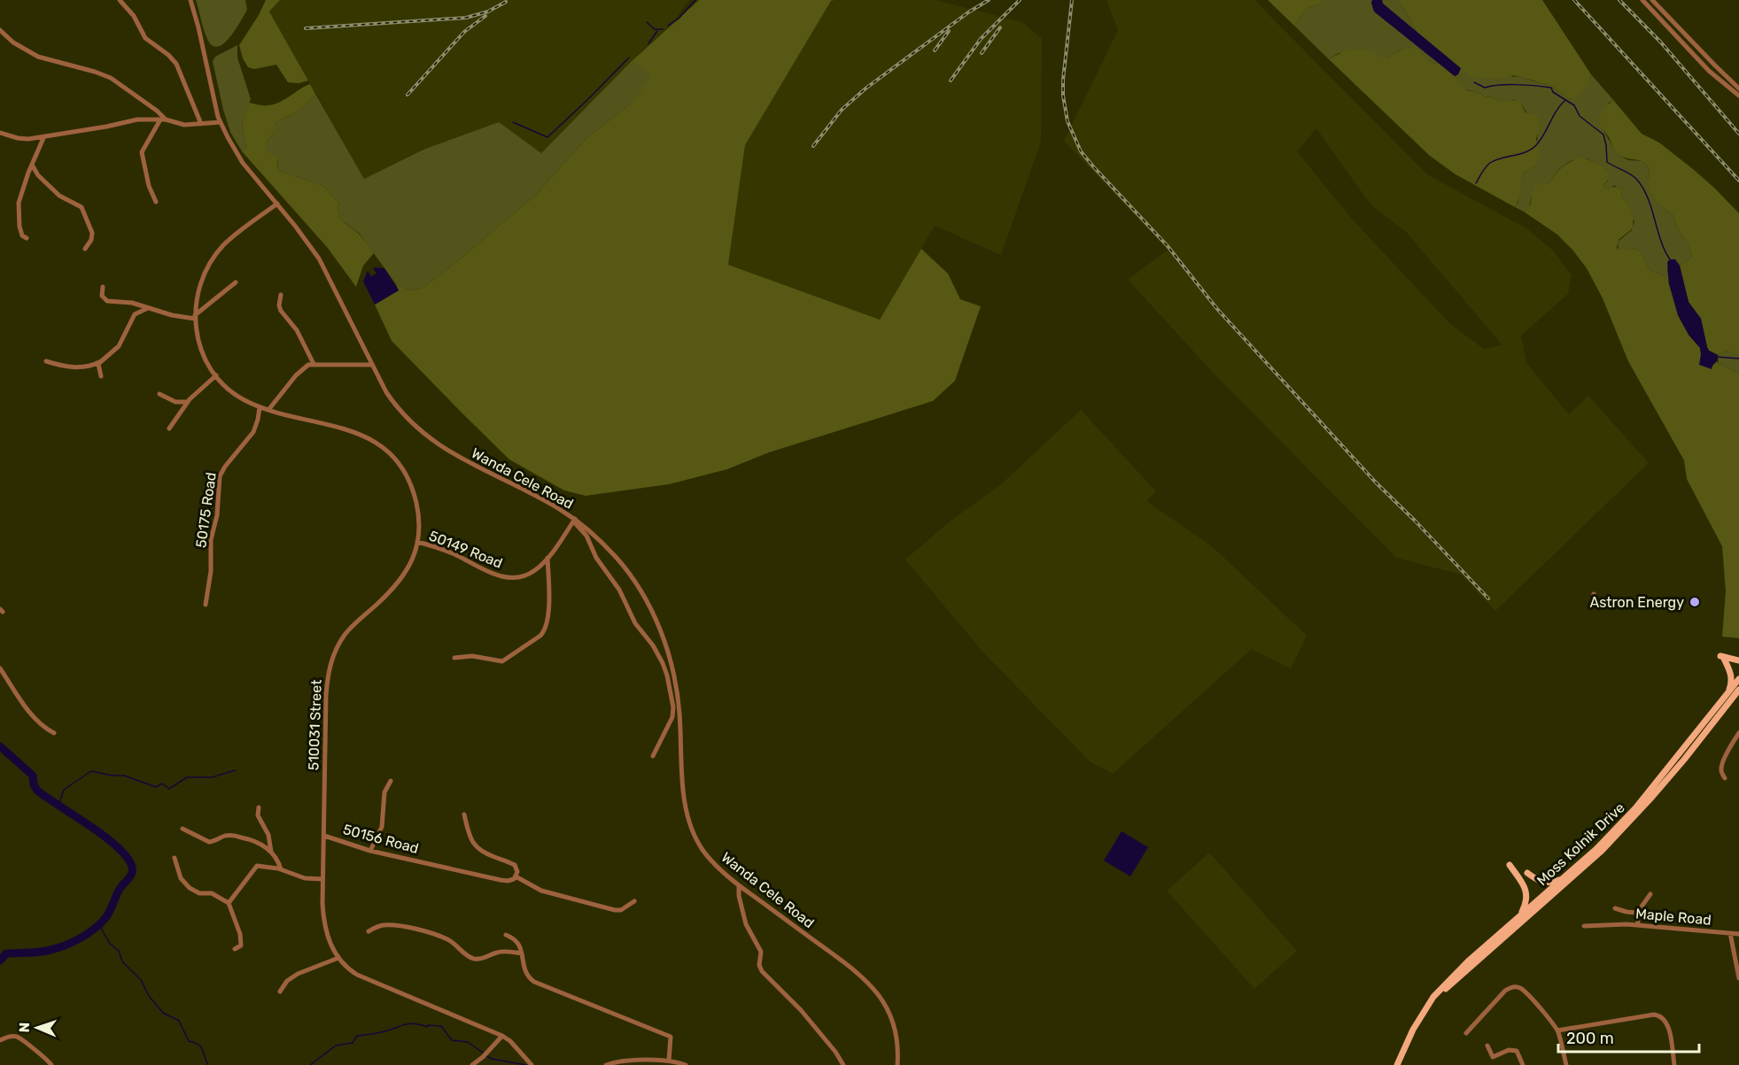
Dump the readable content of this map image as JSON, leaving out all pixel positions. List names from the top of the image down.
{
  "streets": {
    "main road": ["Moss Kolnik Drive"],
    "street": [
      "Wanda Cele Road",
      "50175 Road",
      "50149 Road",
      "510031 Street",
      "50156 Road",
      "Maple Road"
    ]
  },
  "crossings": [
    ["Wanda Cele Road", "50149 Road"],
    ["Wanda Cele Road", "510031 Street"],
    ["50175 Road", "510031 Street"],
    ["50149 Road", "510031 Street"],
    ["510031 Street", "50156 Road"]
  ],
  "places": ["Astron Energy"],
  "scale_bar": "200 m",
  "north": "left"
}
